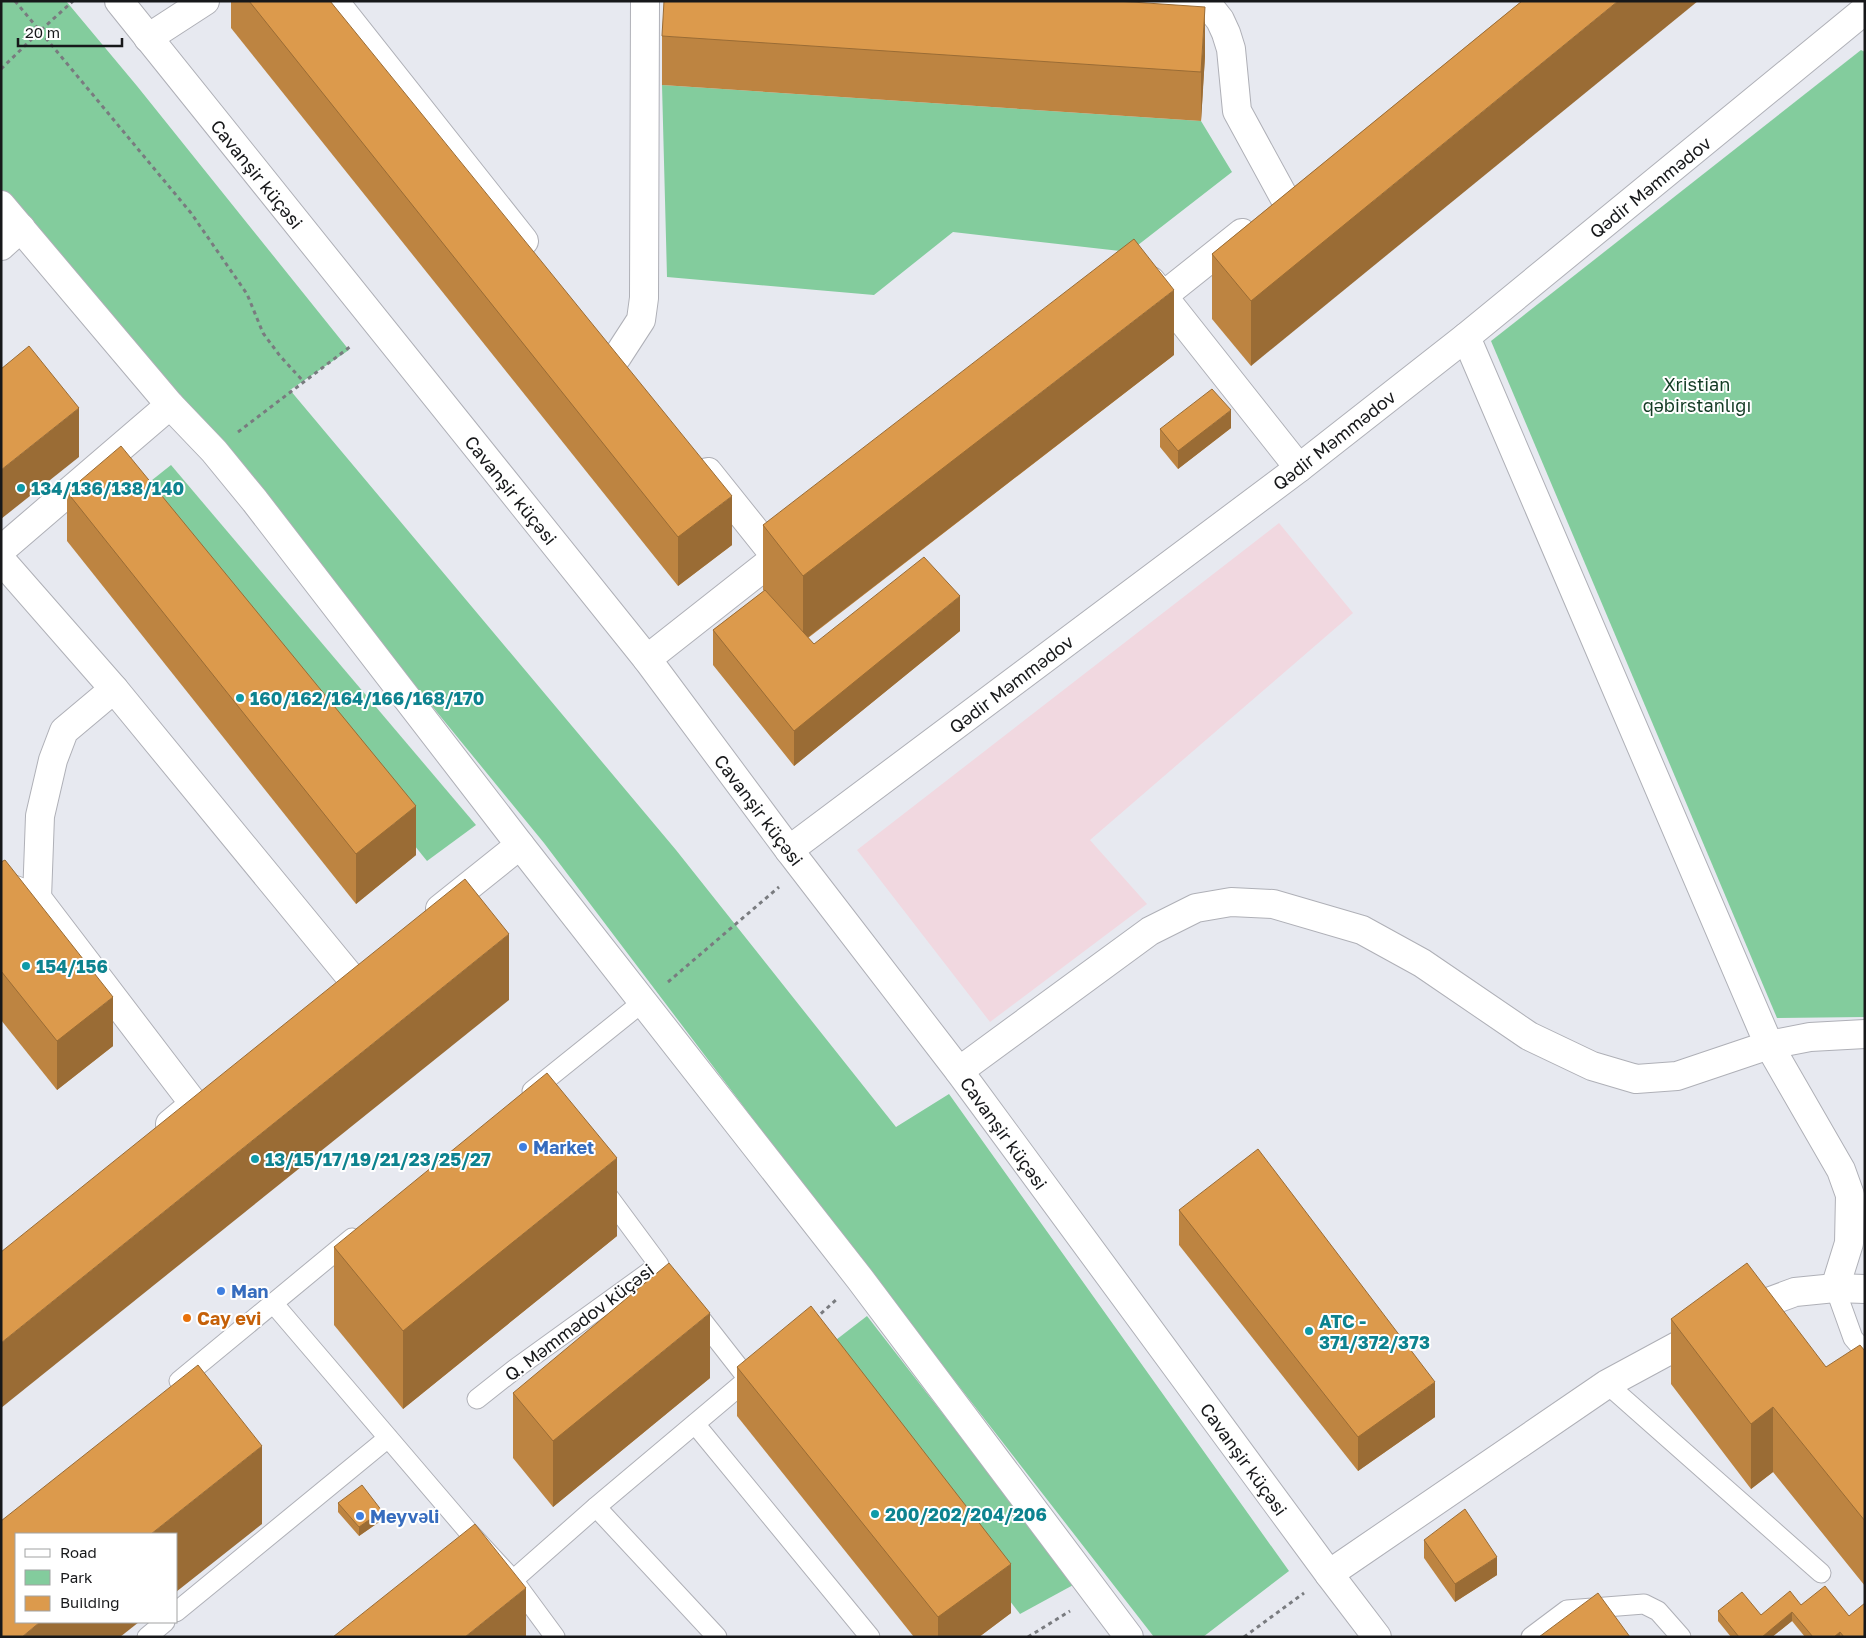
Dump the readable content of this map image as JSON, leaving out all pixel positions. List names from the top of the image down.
{
  "streets": {
    "street": ["Cavanşir küçəsi", "Qədir Məmmədov"],
    "lane": ["Q. Məmmədov küçəsi"]
  },
  "crossings": [
    ["Cavanşir küçəsi", "Qədir Məmmədov"]
  ],
  "parks": ["Xristian qəbirstanlığı"],
  "places": [
    "134/136/138/140",
    "160/162/164/166/168/170",
    "154/156",
    "Market",
    "13/15/17/19/21/23/25/27",
    "Man",
    "Cay evi",
    "ATC - 371/372/373",
    "200/202/204/206",
    "Meyvəli"
  ],
  "legend": ["Road", "Park", "Building"],
  "scale_bar": "20 m"
}
